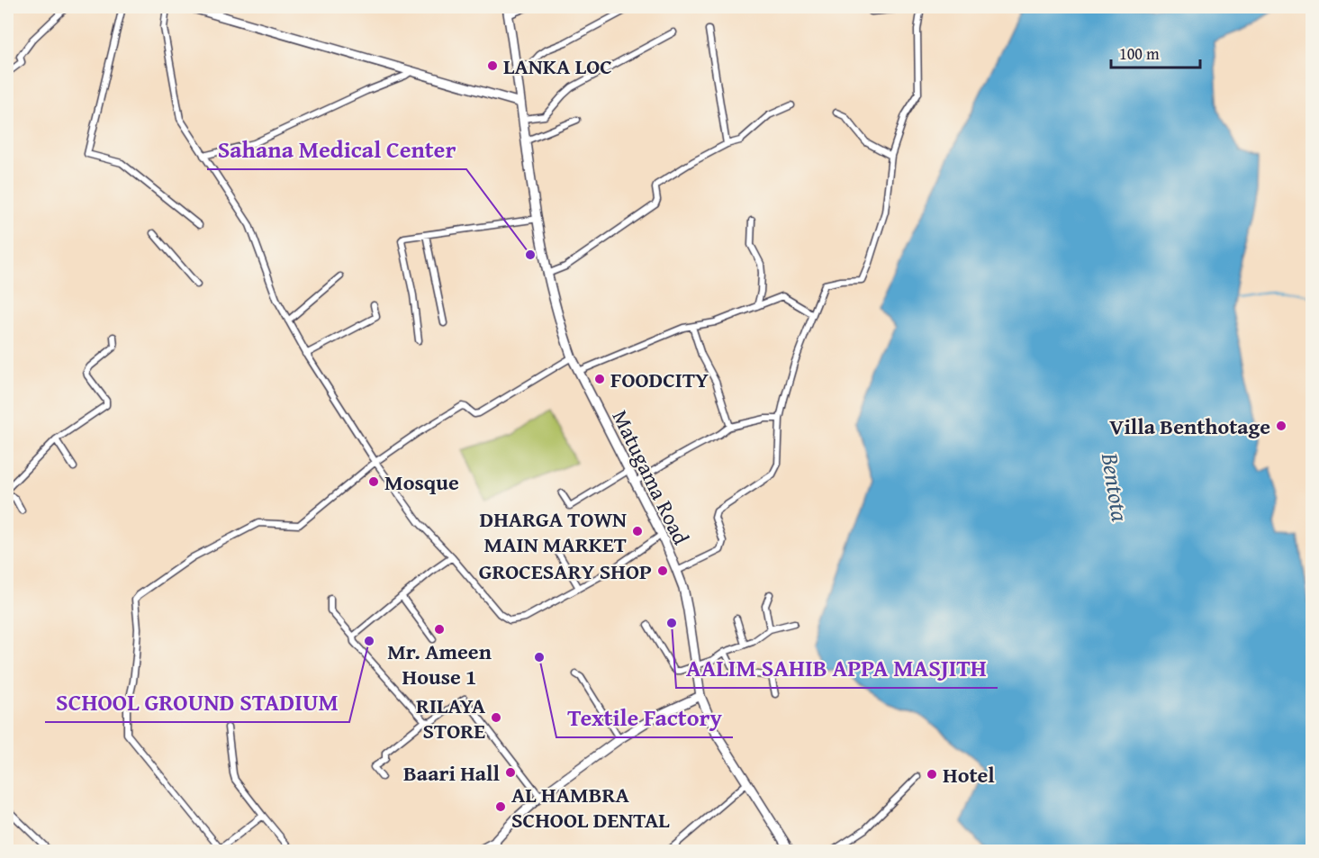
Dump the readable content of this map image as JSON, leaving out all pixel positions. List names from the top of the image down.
{
  "streets": {
    "main road": ["Matugama Road"]
  },
  "water": ["Bentota"],
  "places": [
    "LANKA LOC",
    "Sahana Medical Center",
    "FOODCITY",
    "Villa Benthotage",
    "Mosque",
    "DHARGA TOWN MAIN MARKET",
    "GROCESARY SHOP",
    "AALIM SAHIB APPA MASJITH",
    "Mr. Ameen House 1",
    "SCHOOL GROUND STADIUM",
    "Textile Factory",
    "RILAYA STORE",
    "Baari Hall",
    "Hotel",
    "AL HAMBRA SCHOOL DENTAL"
  ],
  "scale_bar": "100 m"
}
